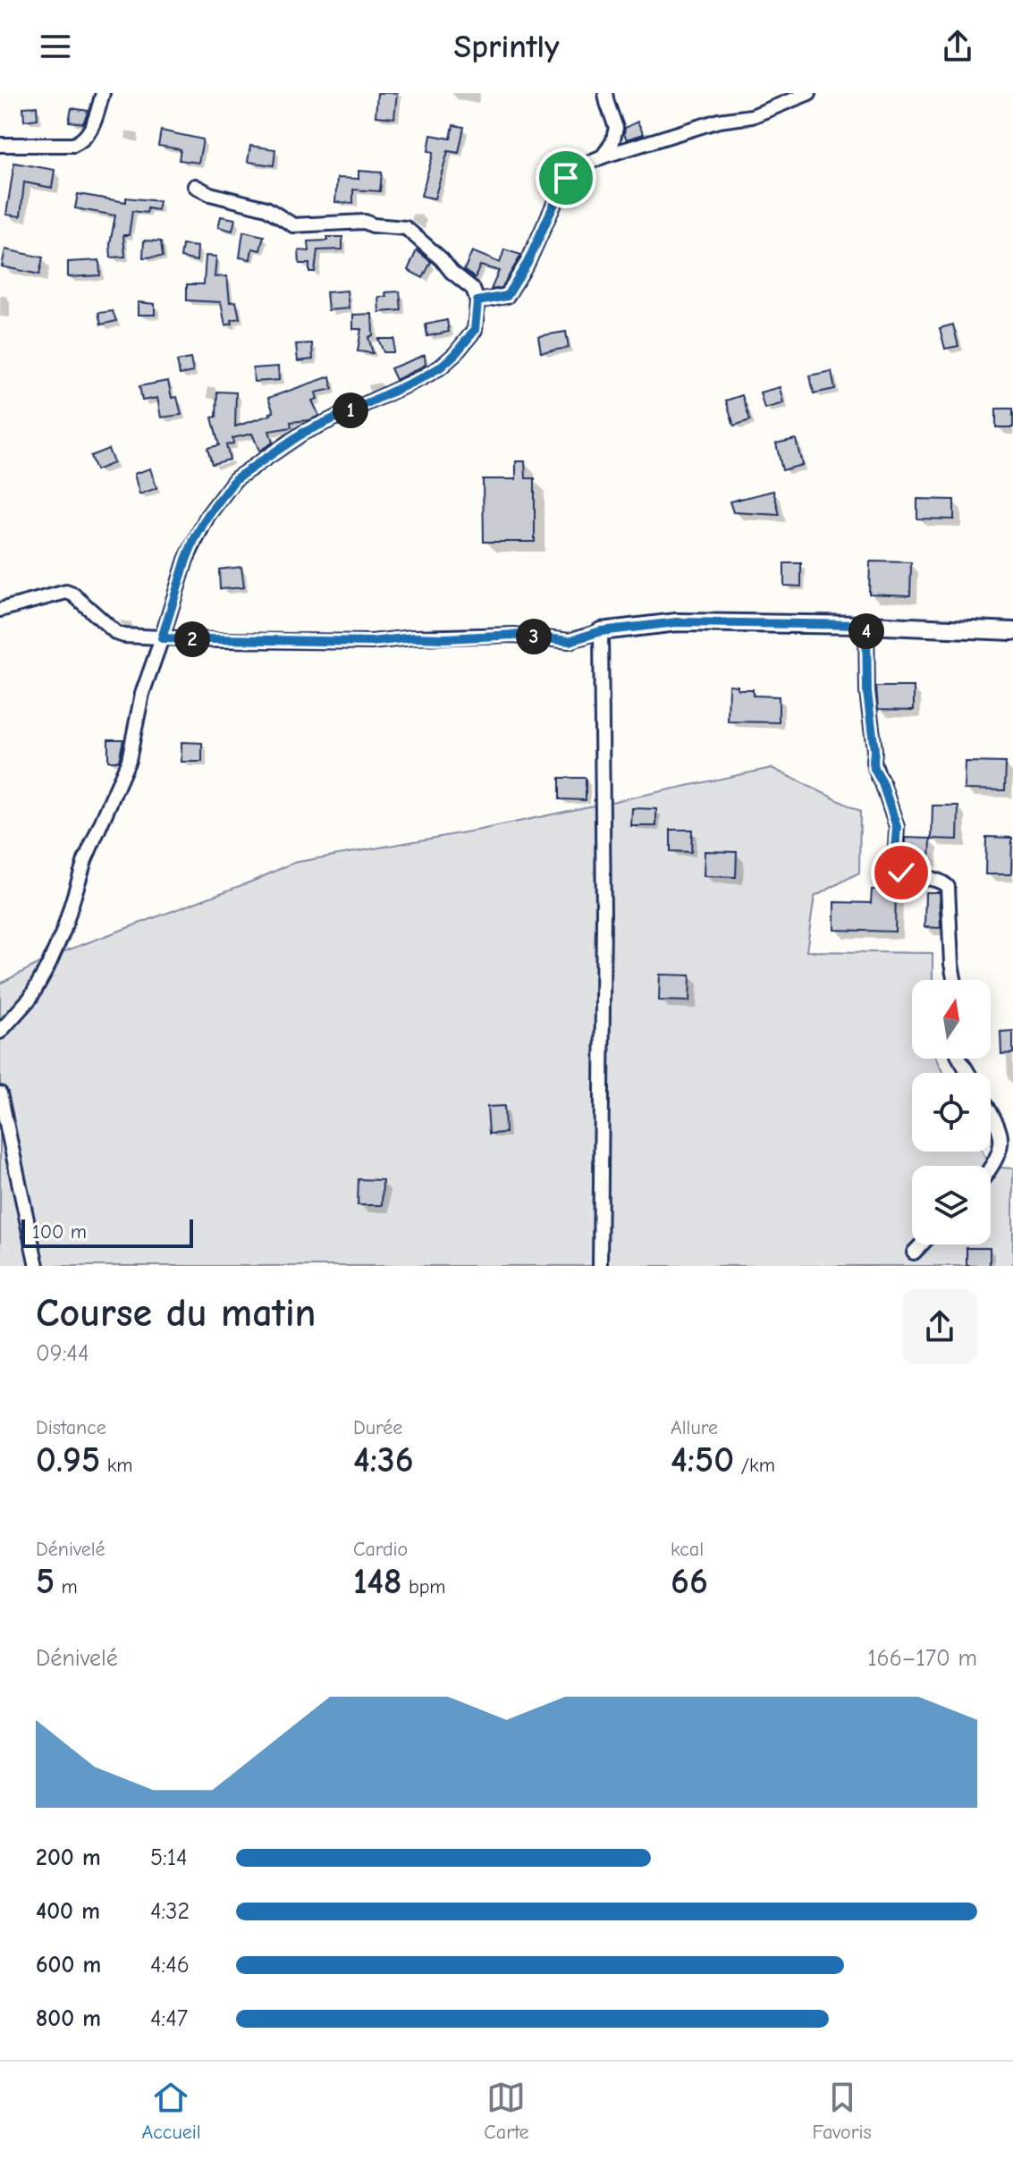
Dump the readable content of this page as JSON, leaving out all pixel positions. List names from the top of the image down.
{
  "scale_bar": "100 m",
  "north": "top",
  "page": {
    "header": "Sprintly",
    "pins": [
      "1",
      "4",
      "3",
      "2"
    ],
    "scale": "100 m",
    "heading": ["Course du matin", "09:44"],
    "stats": [
      ["Distance", "0.95 km"],
      ["Durée", "4:36"],
      ["Allure", "4:50 /km"],
      ["Dénivelé", "5 m"],
      ["Cardio", "148 bpm"],
      ["kcal", "66"]
    ],
    "chart": ["Dénivelé", "166–170 m"],
    "list": [
      {
        "name": "200 m",
        "note": "5:14"
      },
      {
        "name": "400 m",
        "note": "4:32"
      },
      {
        "name": "600 m",
        "note": "4:46"
      },
      {
        "name": "800 m",
        "note": "4:47"
      }
    ],
    "tabs": ["Accueil", "Carte", "Favoris"]
  }
}
